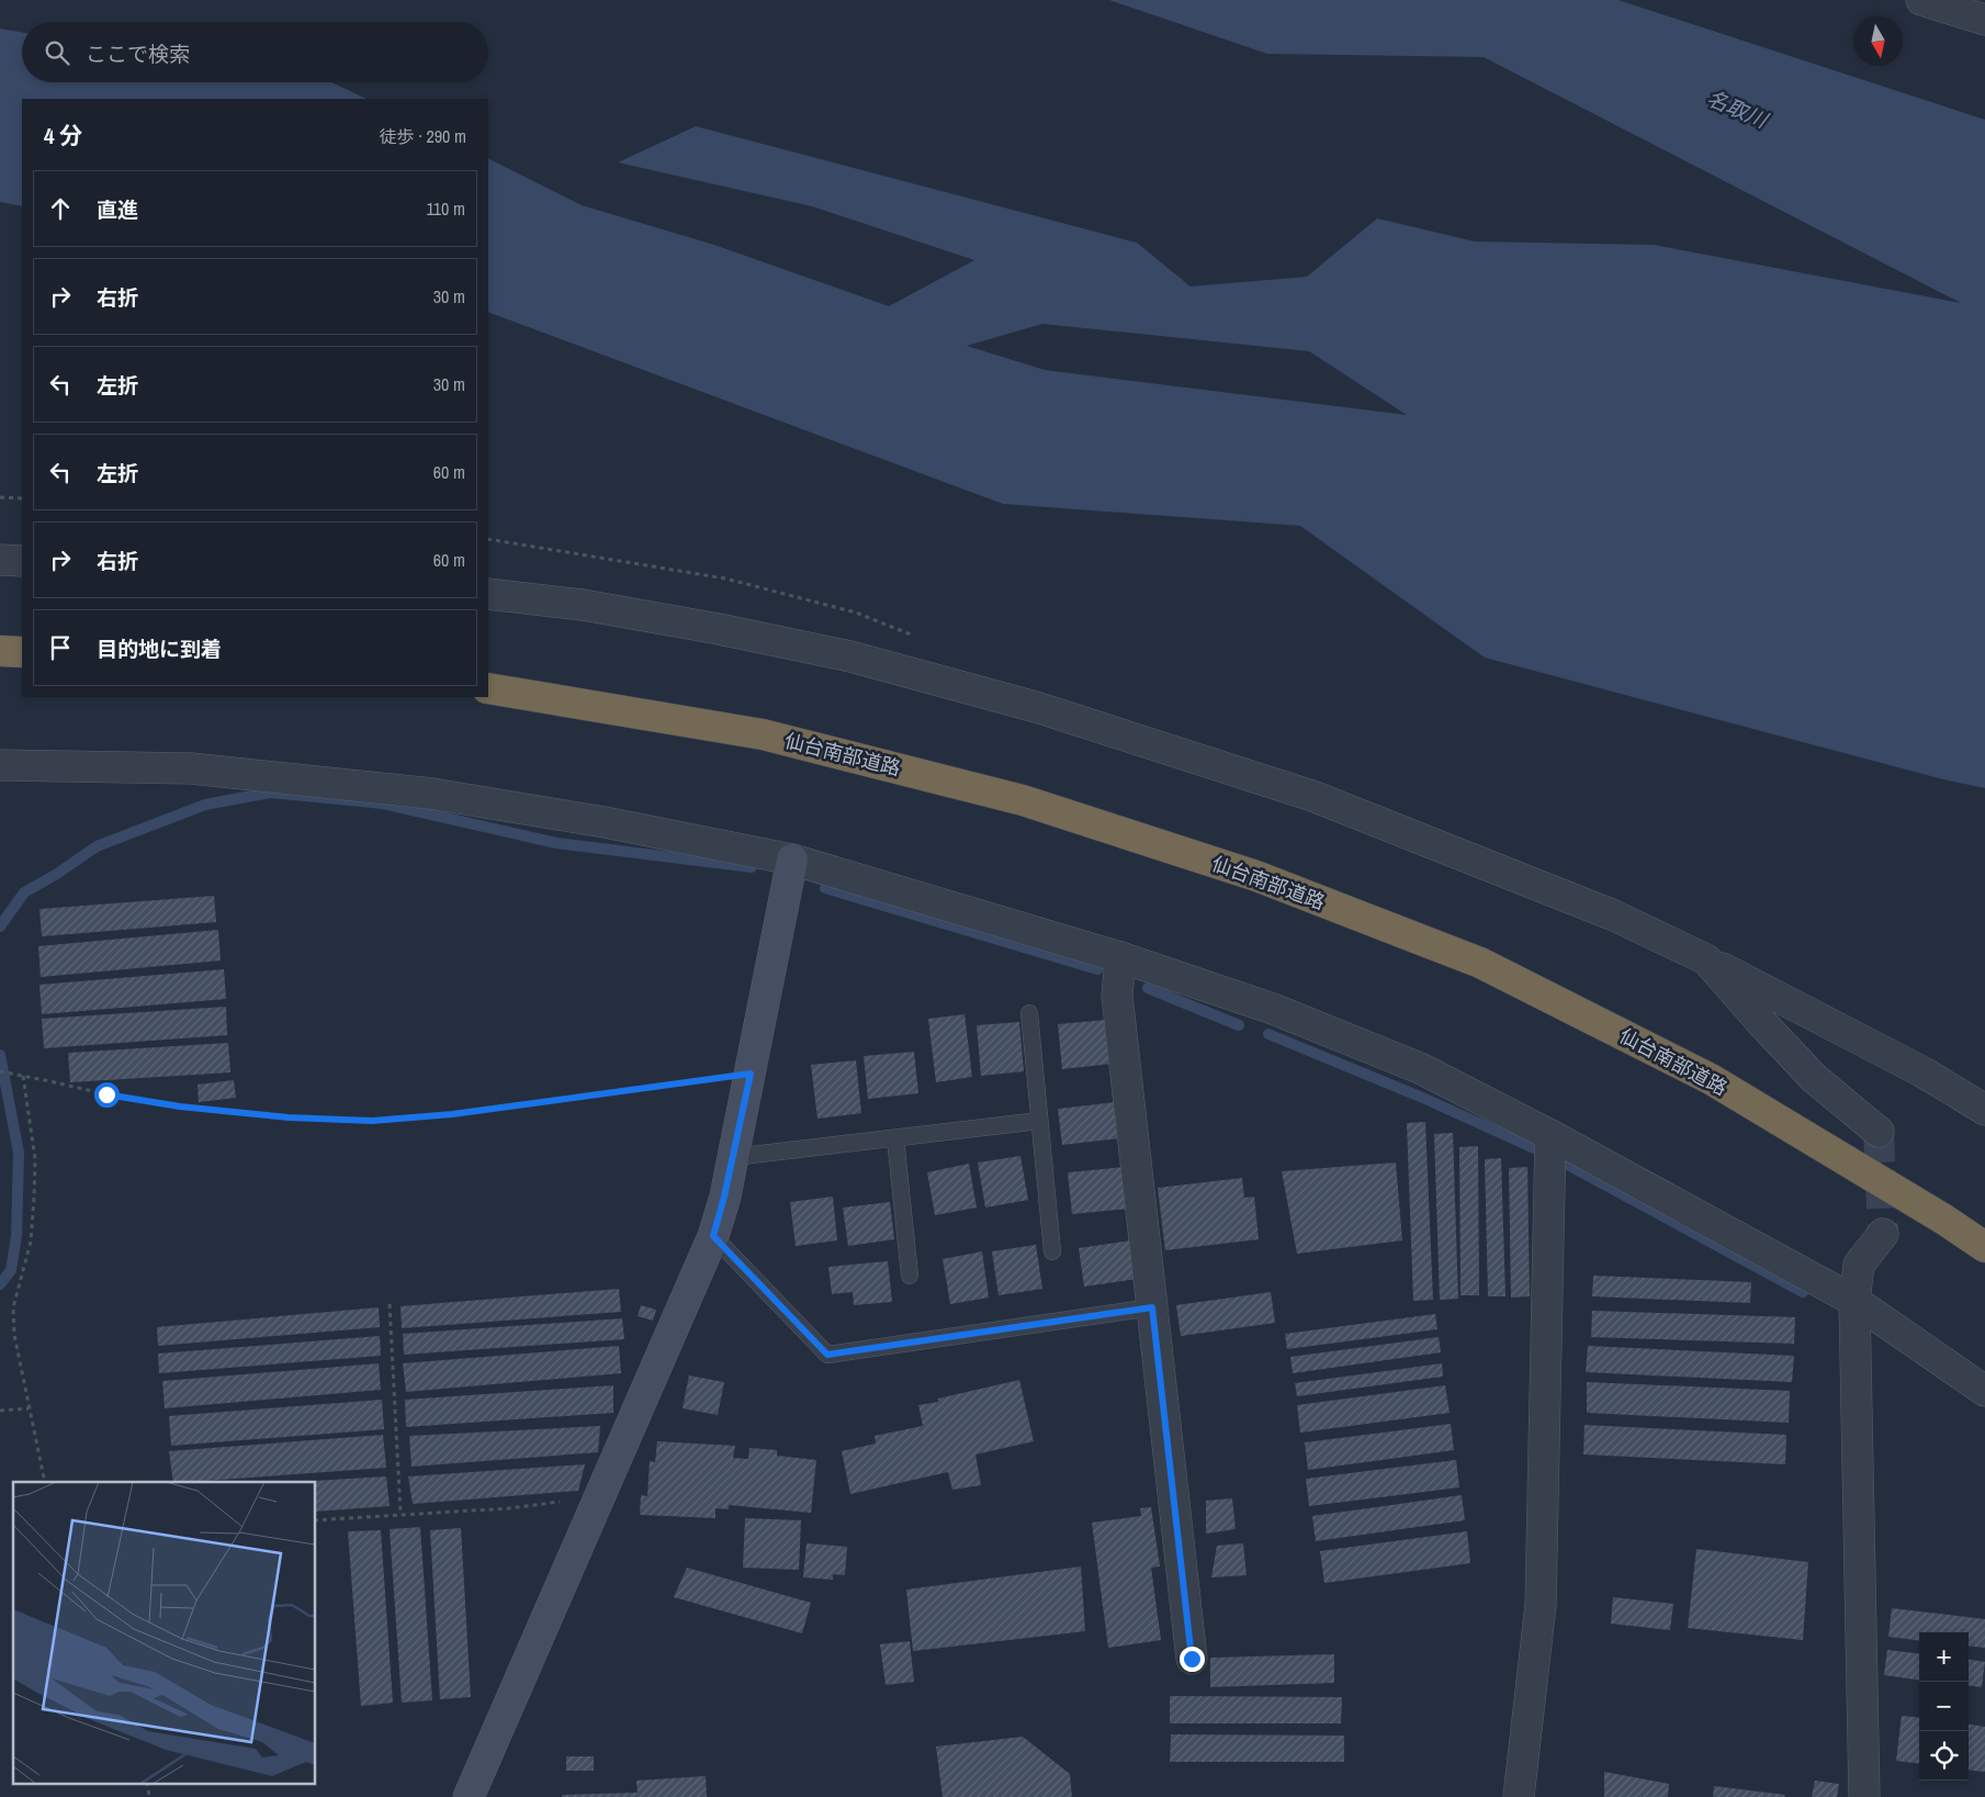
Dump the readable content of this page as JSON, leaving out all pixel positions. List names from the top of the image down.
{
  "streets": {
    "highway": ["仙台南部道路"]
  },
  "water": ["名取川"],
  "north": "bottom",
  "page": {
    "search": "ここで検索",
    "heading": ["4 分", "徒歩 · 290 m"],
    "list": [
      ["直進", "110 m"],
      ["右折", "30 m"],
      ["左折", "30 m"],
      ["左折", "60 m"],
      ["右折", "60 m"],
      "目的地に到着"
    ],
    "map_buttons": ["+", "−"]
  }
}
